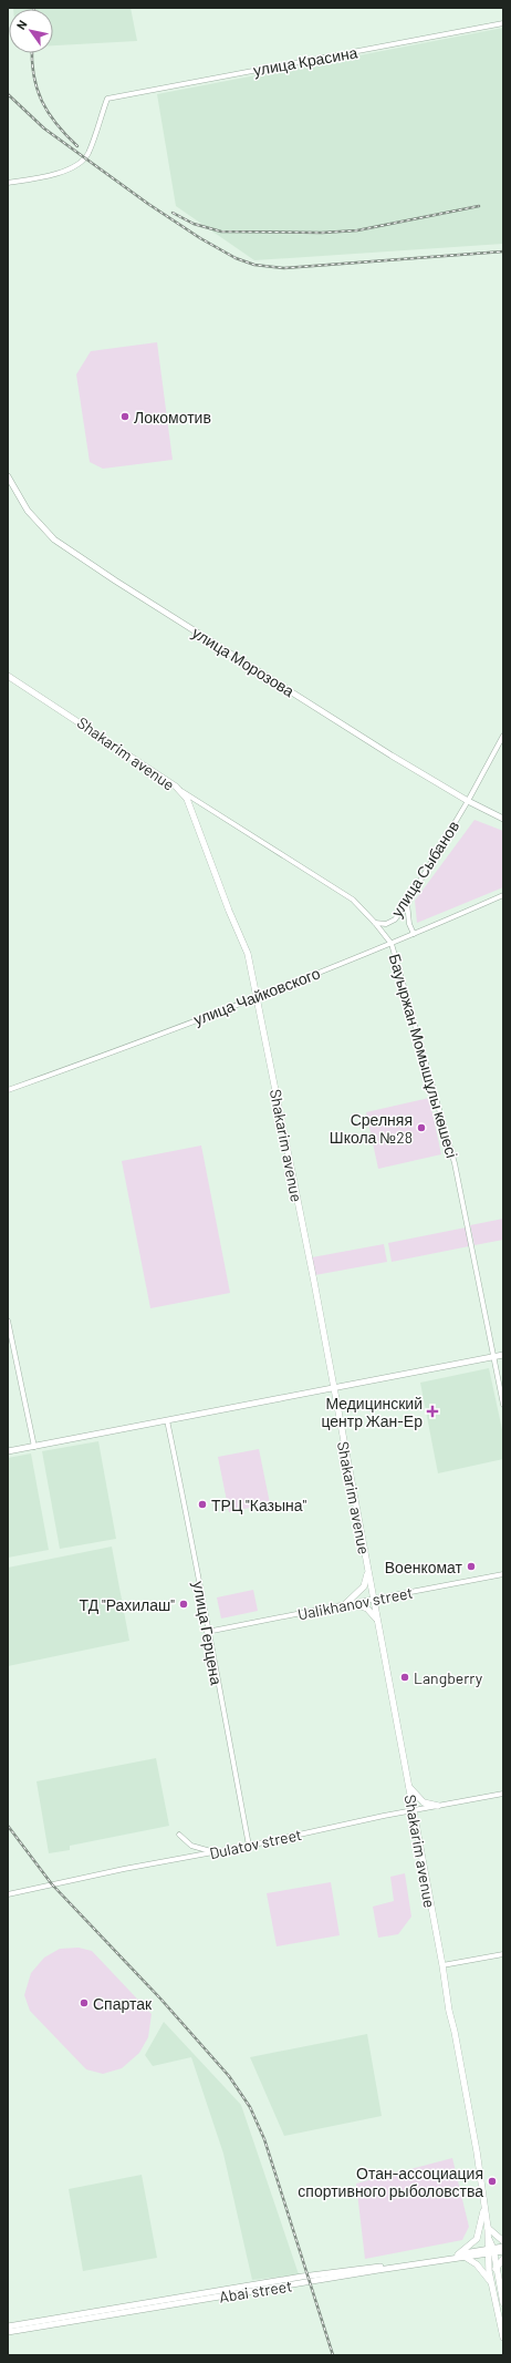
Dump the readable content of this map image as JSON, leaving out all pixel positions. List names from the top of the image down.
{
  "streets": {
    "main road": ["улица Морозова", "Shakarim avenue", "Abai street"],
    "street": [
      "улица Красина",
      "улица Сыбанов",
      "улица Чайковского",
      "Бауыржан Момышұлы көшесі",
      "Ualikhanov street",
      "улица Герцена",
      "Dulatov street"
    ]
  },
  "crossings": [
    ["улица Морозова", "улица Сыбанов"],
    ["Shakarim avenue", "улица Чайковского"],
    ["Shakarim avenue", "Бауыржан Момышұлы көшесі"],
    ["Shakarim avenue", "Ualikhanov street"],
    ["Shakarim avenue", "Dulatov street"],
    ["Shakarim avenue", "Abai street"],
    ["улица Сыбанов", "Бауыржан Момышұлы көшесі"],
    ["улица Чайковского", "Бауыржан Момышұлы көшесі"],
    ["Ualikhanov street", "улица Герцена"],
    ["улица Герцена", "Dulatov street"]
  ],
  "places": {
    "other": [
      "Локомотив",
      "Срелняя Школа №28",
      "ТРЦ \"Казына\"",
      "Военкомат",
      "ТД \"Рахилаш\"",
      "Langberry",
      "Спартак",
      "Отан-ассоциация спортивного рыболовства"
    ],
    "health": ["Медицинский центр Жан-Ер"]
  },
  "north": "top left"
}
